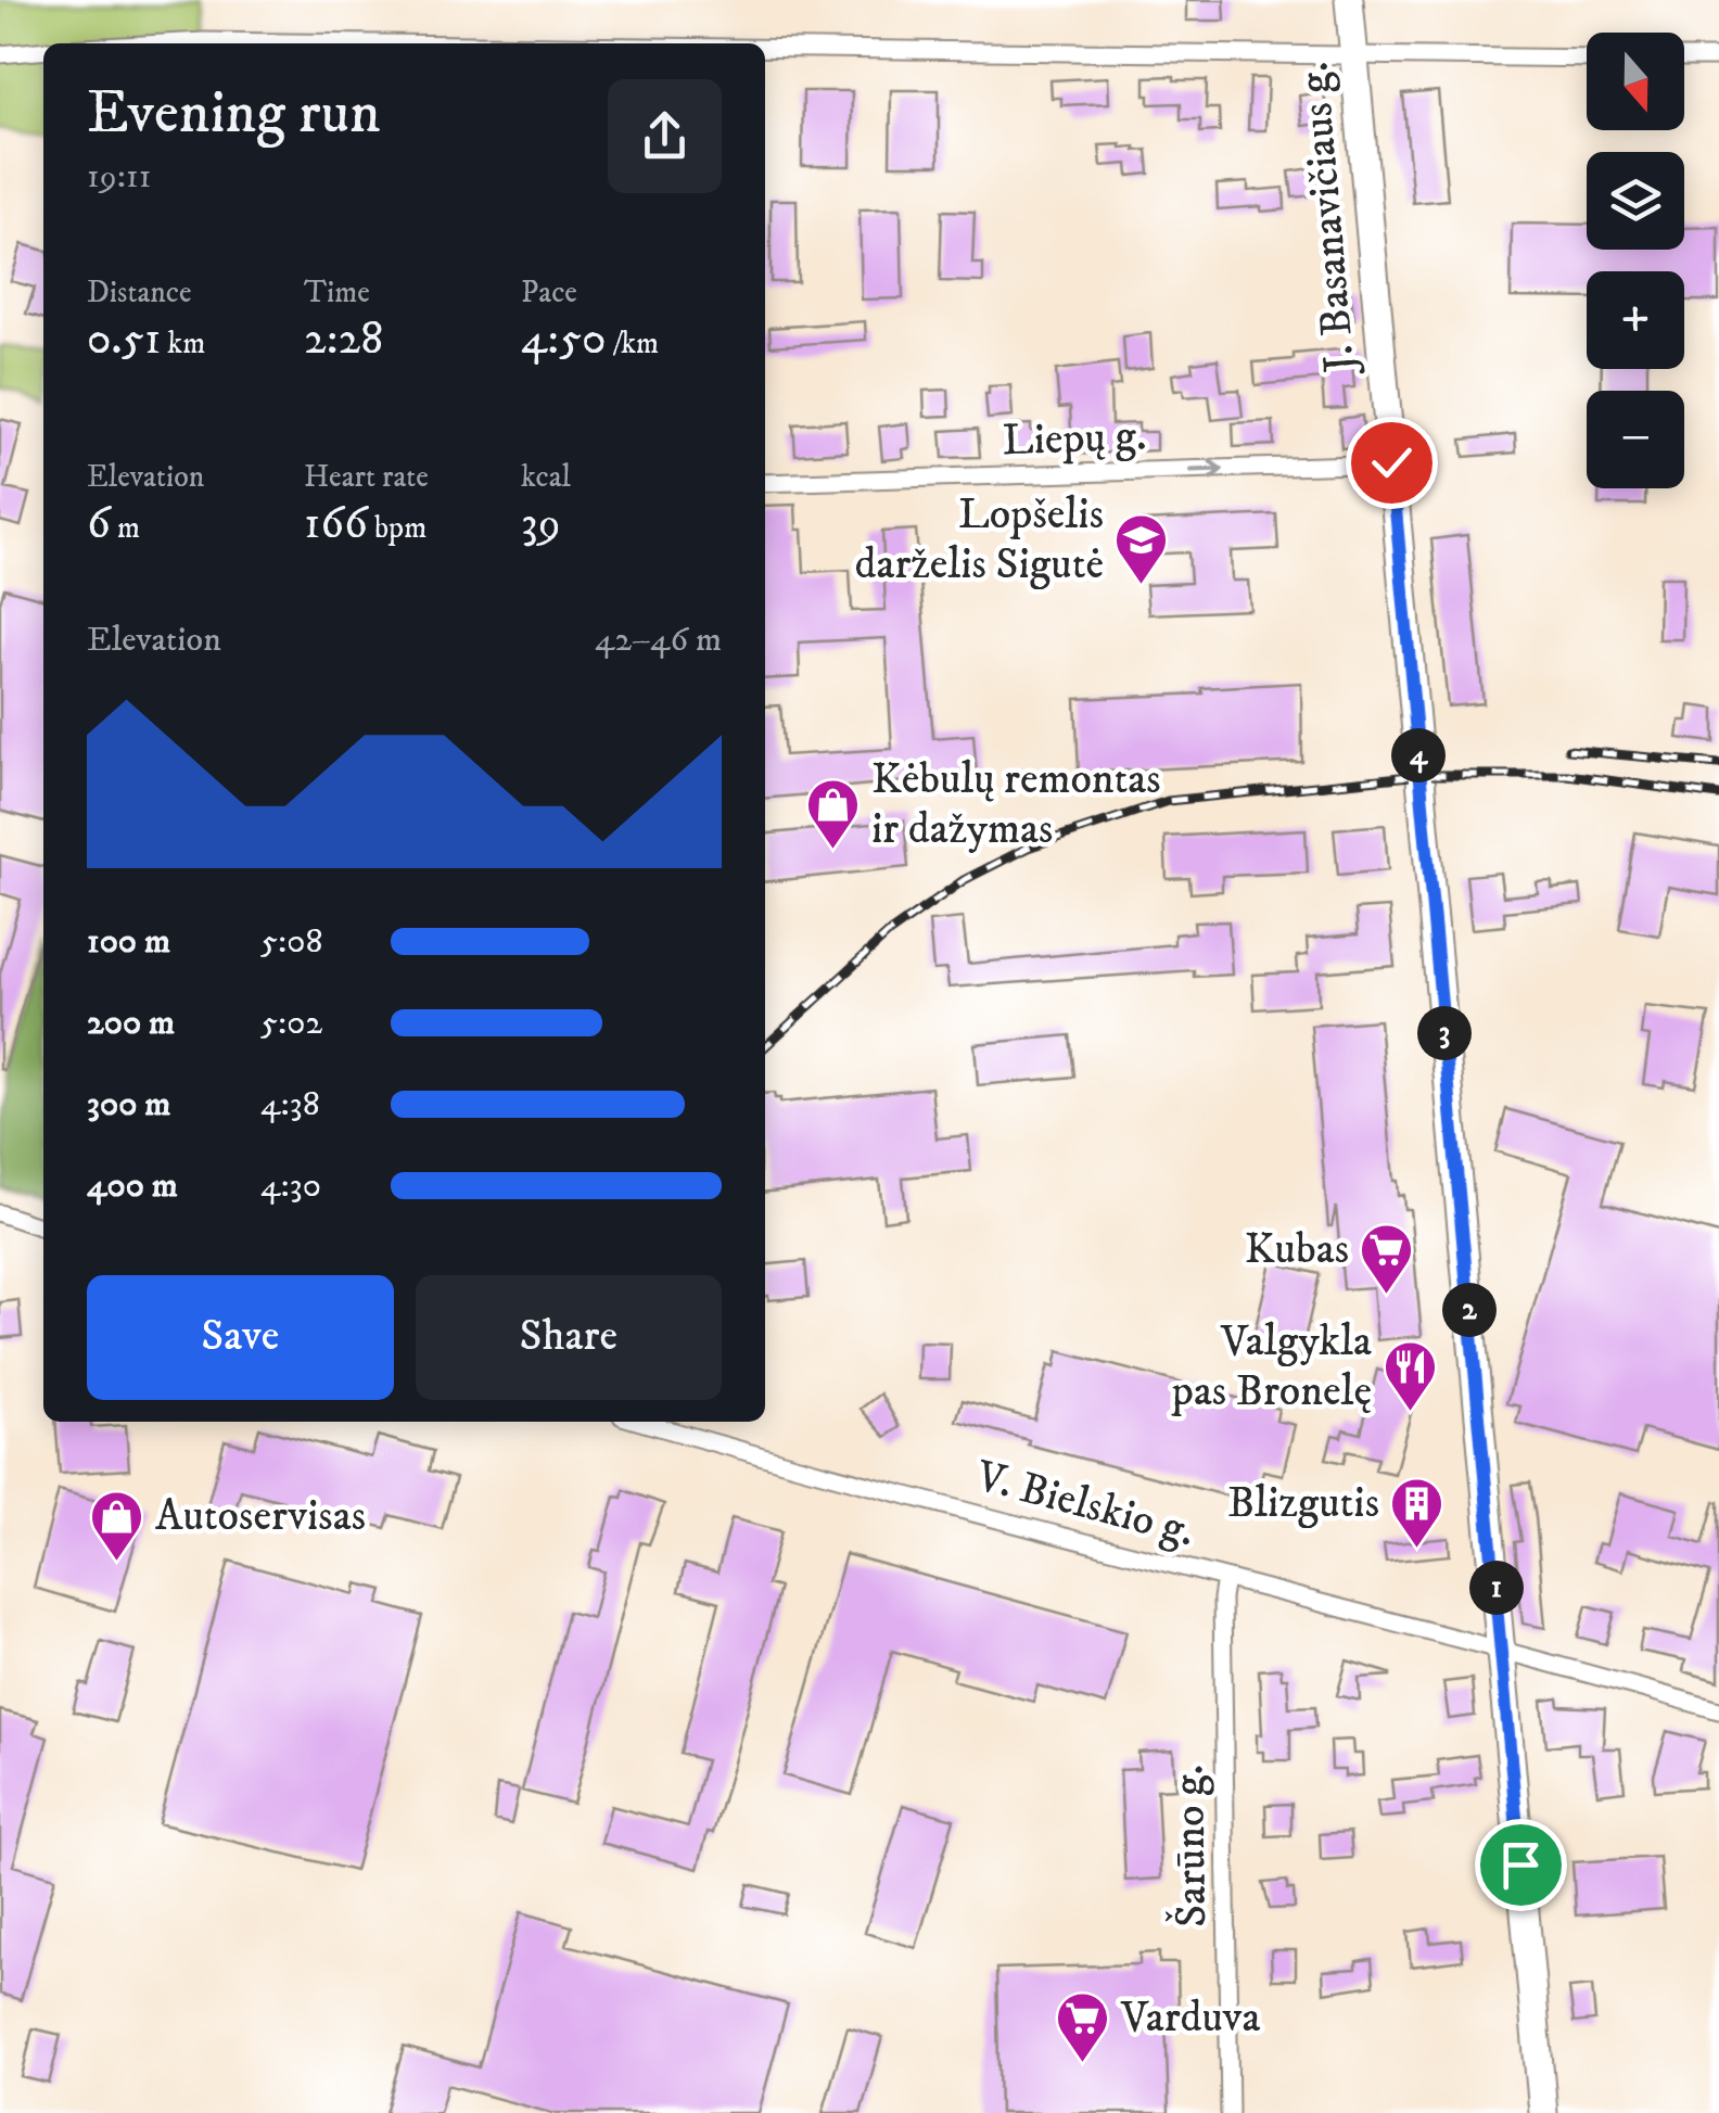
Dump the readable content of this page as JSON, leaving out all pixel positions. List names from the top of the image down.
{
  "streets": {
    "main road": ["J. Basanavičiaus g."],
    "street": ["Liepų g.", "V. Bielskio g.", "Šarūno g."]
  },
  "crossings": [
    ["J. Basanavičiaus g.", "Liepų g."],
    ["J. Basanavičiaus g.", "V. Bielskio g."],
    ["V. Bielskio g.", "Šarūno g."]
  ],
  "one_way": ["Liepų g."],
  "places": {
    "school or university": ["Lopšelis darželis Sigutė"],
    "shop": ["Kėbulų remontas ir dažymas", "Autoservisas"],
    "supermarket": ["Kubas", "Varduva"],
    "restaurant": ["Valgykla pas Bronelę"],
    "building": ["Blizgutis"]
  },
  "north": "bottom",
  "page": {
    "map_buttons": ["+", "−"],
    "heading": ["Evening run", "19:11"],
    "stats": [
      ["Distance", "0.51 km"],
      ["Time", "2:28"],
      ["Pace", "4:50 /km"],
      ["Elevation", "6 m"],
      ["Heart rate", "166 bpm"],
      ["kcal", "39"]
    ],
    "chart": ["Elevation", "42–46 m"],
    "pins": [
      "4",
      "3",
      "2",
      "1"
    ],
    "list": [
      {
        "name": "100 m",
        "note": "5:08"
      },
      {
        "name": "200 m",
        "note": "5:02"
      },
      {
        "name": "300 m",
        "note": "4:38"
      },
      {
        "name": "400 m",
        "note": "4:30"
      }
    ],
    "buttons": ["Save", "Share"]
  }
}
